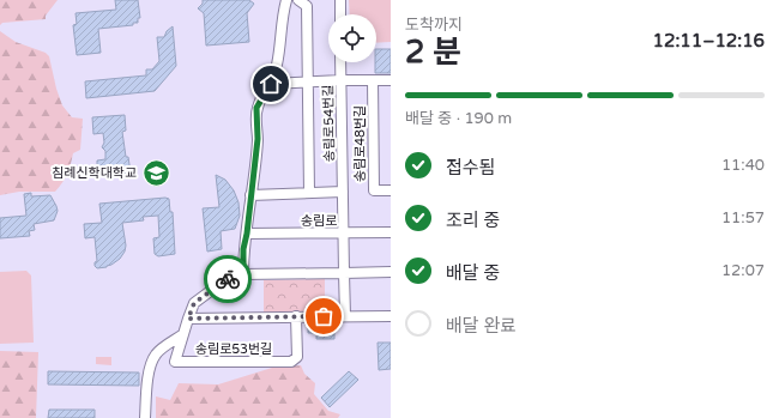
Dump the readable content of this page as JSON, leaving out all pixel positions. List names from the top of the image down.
{
  "streets": {
    "street": [
      "송림로54번길",
      "송림로48번길",
      "송림로",
      "송림로53번길"
    ]
  },
  "crossings": [
    ["송림로54번길", "송림로"]
  ],
  "places": {
    "school or university": ["침례신학대학교"]
  },
  "page": {
    "heading": ["2 분", "도착까지", "12:11–12:16"],
    "bar": "배달 중 · 190 m",
    "list": [
      ["접수됨", "11:40"],
      ["조리 중", "11:57"],
      ["배달 중", "12:07"],
      "배달 완료"
    ]
  }
}
